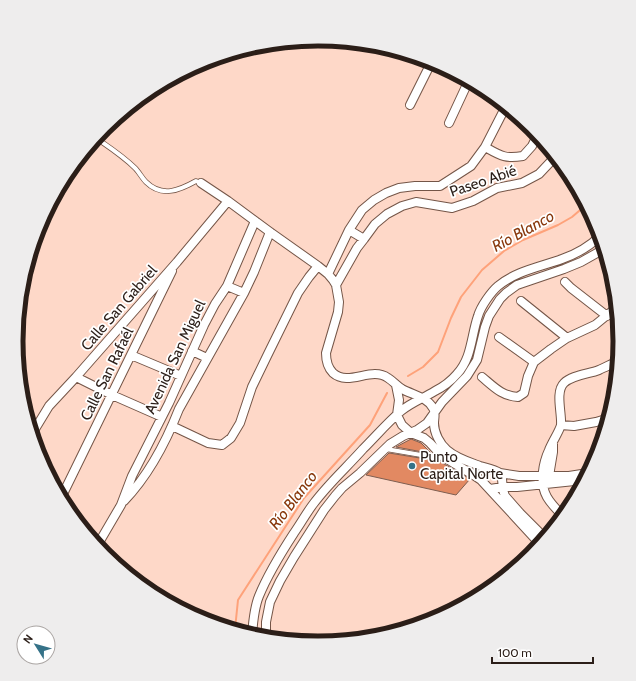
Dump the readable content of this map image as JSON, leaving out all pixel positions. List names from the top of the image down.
{
  "streets": {
    "street": [
      "Paseo Abié",
      "Calle San Gabriel",
      "Avenida San Miguel",
      "Calle San Rafaél"
    ]
  },
  "crossings": [
    ["Calle San Gabriel", "Calle San Rafaél"]
  ],
  "water": ["Río Blanco"],
  "places": ["Punto Capital Norte"],
  "scale_bar": "100 m",
  "north": "top left"
}
